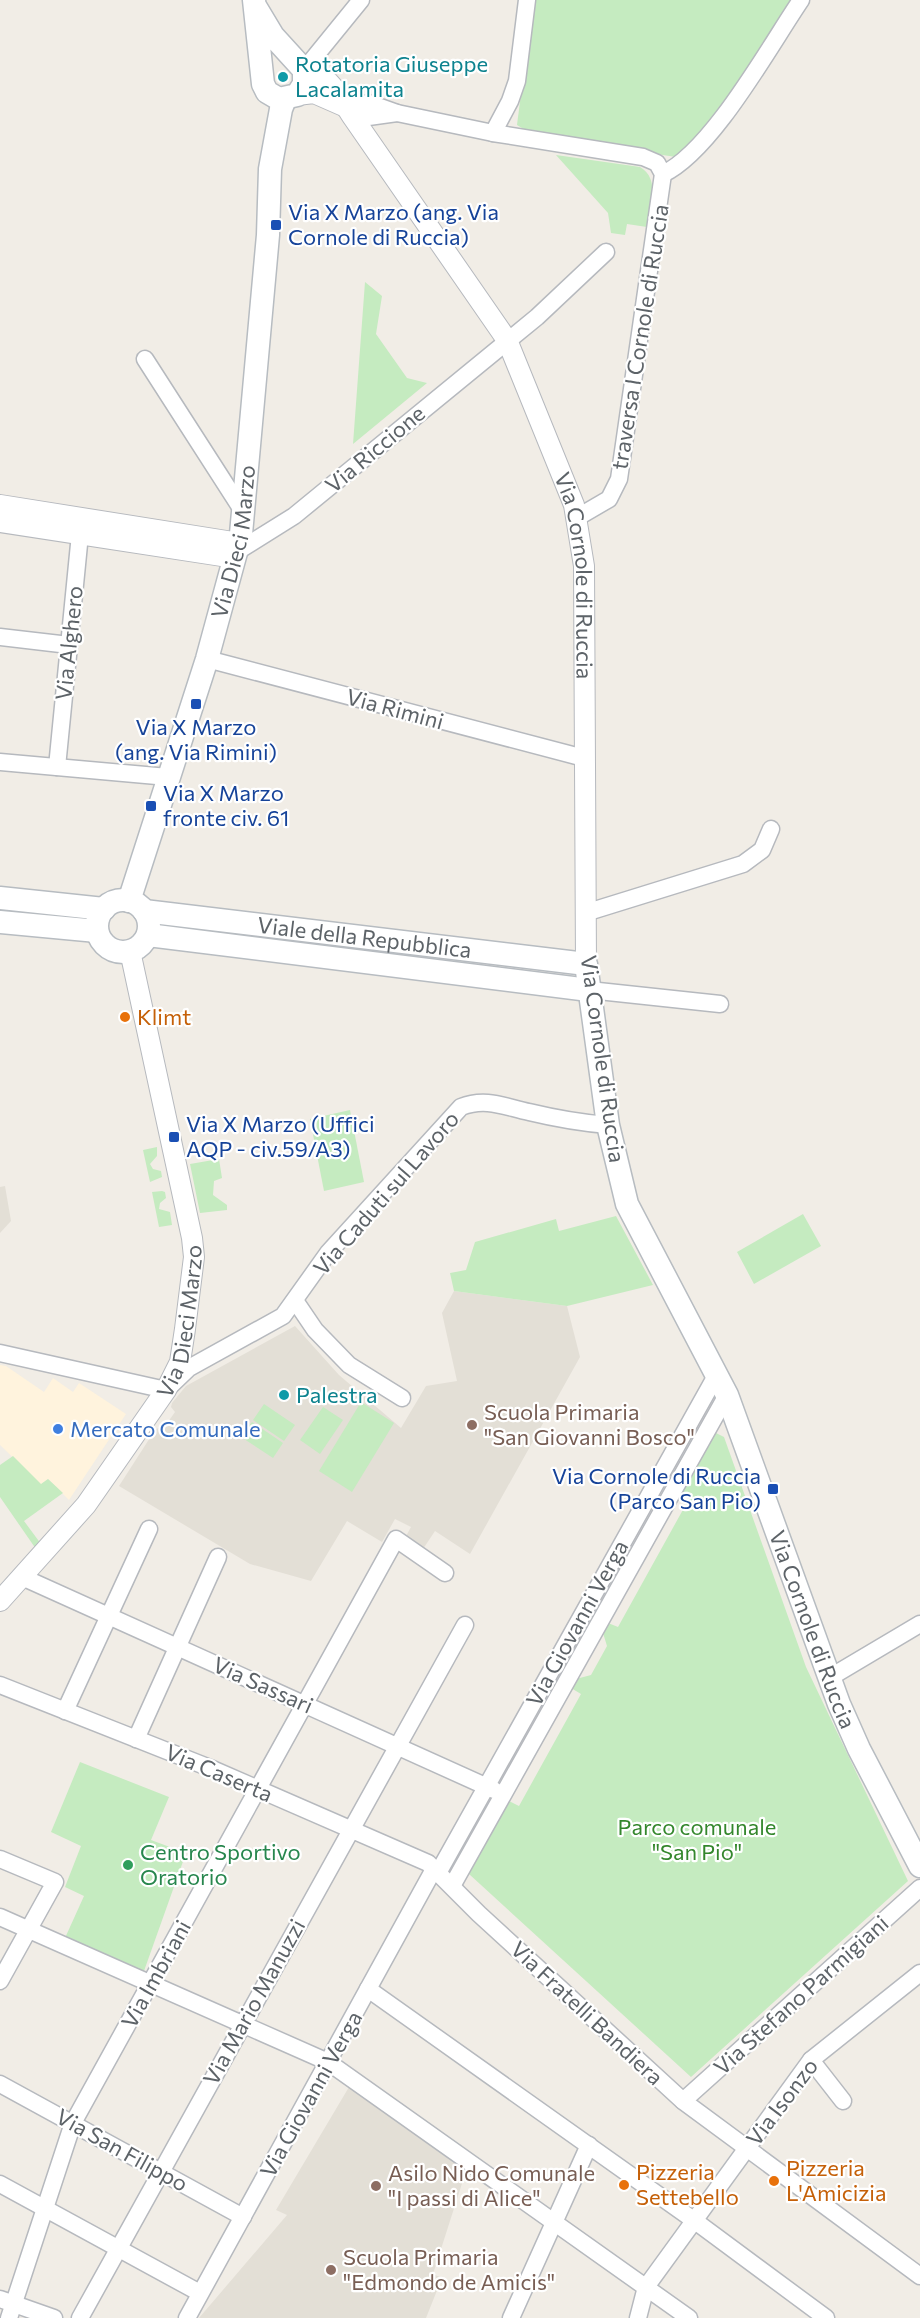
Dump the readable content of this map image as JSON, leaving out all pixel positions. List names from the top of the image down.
{
  "streets": {
    "main road": ["Via Dieci Marzo", "Via Cornole di Ruccia", "Viale della Repubblica"],
    "street": [
      "traversa I Cornole di Ruccia",
      "Via Riccione",
      "Via Alghero",
      "Via Rimini",
      "Via Caduti sul Lavoro",
      "Via Giovanni Verga",
      "Via Sassari",
      "Via Caserta",
      "Via Imbriani",
      "Via Stefano Parmigiani",
      "Via Mario Manuzzi",
      "Via Fratelli Bandiera",
      "Via Isonzo",
      "Via San Filippo"
    ]
  },
  "crossings": [
    ["traversa I Cornole di Ruccia", "Via Cornole di Ruccia"],
    ["Via Riccione", "Via Dieci Marzo"],
    ["Via Riccione", "Via Cornole di Ruccia"],
    ["Via Dieci Marzo", "Via Cornole di Ruccia"],
    ["Via Dieci Marzo", "Via Rimini"],
    ["Via Dieci Marzo", "Viale della Repubblica"],
    ["Via Dieci Marzo", "Via Caduti sul Lavoro"],
    ["Via Dieci Marzo", "Via Sassari"],
    ["Via Cornole di Ruccia", "Via Rimini"],
    ["Via Cornole di Ruccia", "Viale della Repubblica"],
    ["Via Cornole di Ruccia", "Via Caduti sul Lavoro"],
    ["Via Cornole di Ruccia", "Via Giovanni Verga"],
    ["Via Giovanni Verga", "Via Sassari"],
    ["Via Giovanni Verga", "Via Caserta"],
    ["Via Giovanni Verga", "Via Fratelli Bandiera"],
    ["Via Giovanni Verga", "Via San Filippo"],
    ["Via Sassari", "Via Imbriani"],
    ["Via Sassari", "Via Mario Manuzzi"],
    ["Via Caserta", "Via Imbriani"],
    ["Via Caserta", "Via Mario Manuzzi"],
    ["Via Caserta", "Via Fratelli Bandiera"],
    ["Via Imbriani", "Via San Filippo"],
    ["Via Stefano Parmigiani", "Via Fratelli Bandiera"],
    ["Via Mario Manuzzi", "Via San Filippo"],
    ["Via Fratelli Bandiera", "Via Isonzo"]
  ],
  "parks": ["Parco comunale \"San Pio\""],
  "places": {
    "other": [
      "Rotatoria Giuseppe Lacalamita",
      "Klimt",
      "Palestra",
      "Scuola Primaria \"San Giovanni Bosco\"",
      "Mercato Comunale",
      "Centro Sportivo Oratorio",
      "Pizzeria L'Amicizia",
      "Pizzeria Settebello",
      "Asilo Nido Comunale \"I passi di Alice\"",
      "Scuola Primaria \"Edmondo de Amicis\""
    ],
    "transit": [
      "Via X Marzo (ang. Via Cornole di Ruccia)",
      "Via X Marzo (ang. Via Rimini)",
      "Via X Marzo fronte civ. 61",
      "Via X Marzo (Uffici AQP - civ.59/A3)",
      "Via Cornole di Ruccia (Parco San Pio)"
    ]
  }
}
